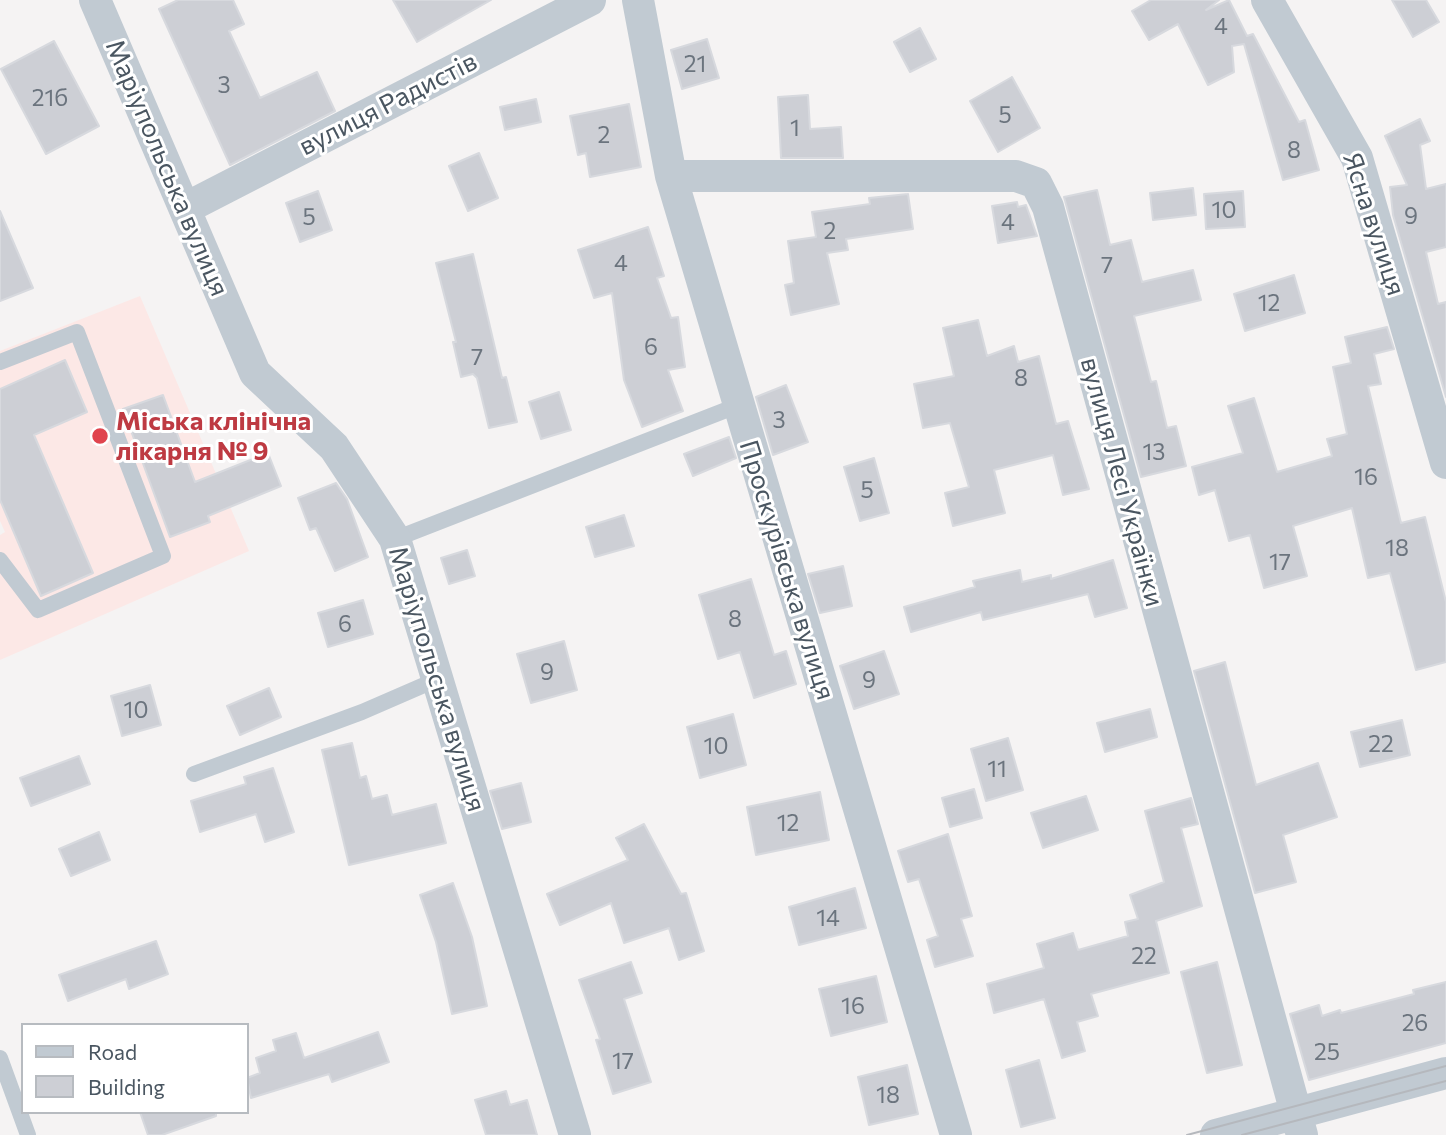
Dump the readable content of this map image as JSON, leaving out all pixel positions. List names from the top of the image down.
{
  "streets": {
    "street": [
      "вулиця Радистів",
      "Маріупольська вулиця",
      "Ясна вулиця",
      "вулиця Лесі Українки",
      "Проскурівська вулиця"
    ]
  },
  "crossings": [
    ["вулиця Радистів", "Маріупольська вулиця"],
    ["вулиця Лесі Українки", "Проскурівська вулиця"]
  ],
  "places": ["Міська клінічна лікарня № 9"],
  "house_numbers": [
    "4",
    "21",
    "3",
    "21б",
    "5",
    "1",
    "2",
    "8",
    "10",
    "9",
    "5",
    "4",
    "2",
    "4",
    "7",
    "12",
    "6",
    "7",
    "8",
    "3",
    "13",
    "16",
    "5",
    "18",
    "17",
    "8",
    "6",
    "9",
    "9",
    "10",
    "22",
    "10",
    "11",
    "12",
    "14",
    "22",
    "16",
    "26",
    "25",
    "17",
    "18"
  ],
  "legend": ["Road", "Building"]
}
